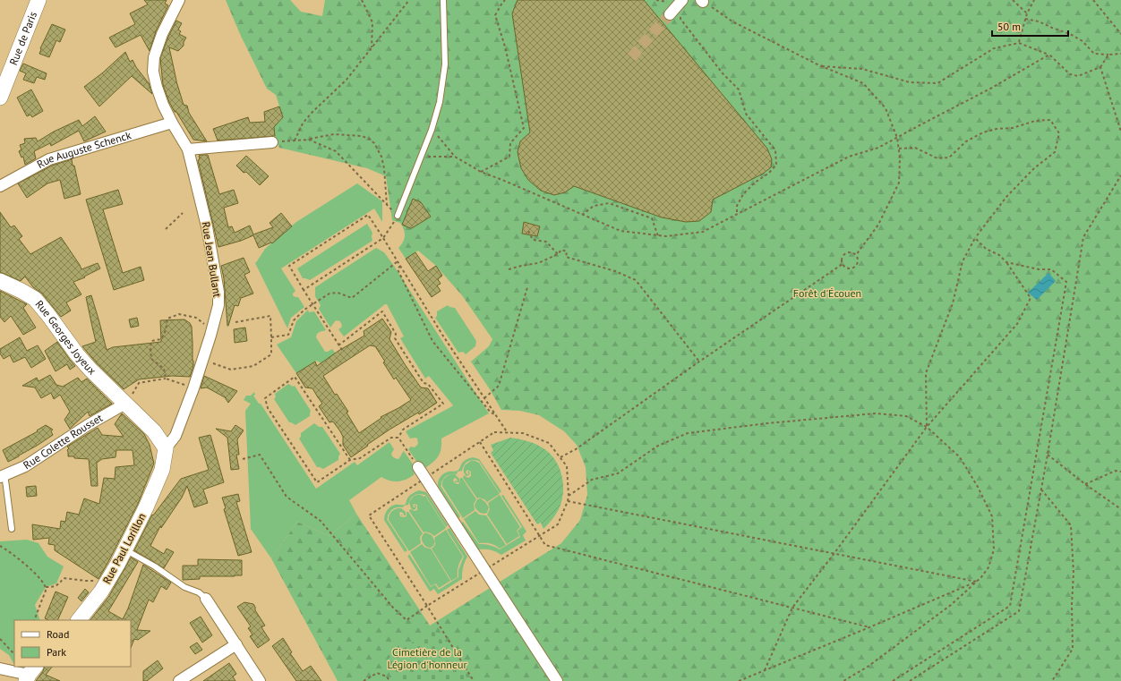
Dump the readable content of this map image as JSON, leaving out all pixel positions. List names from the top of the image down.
{
  "streets": {
    "main road": ["Rue de Paris", "Rue Georges Joyeux", "Rue Paul Lorillon"],
    "street": ["Rue Auguste Schenck", "Rue Jean Bullant", "Rue Colette Rousset"]
  },
  "crossings": [
    ["Rue Auguste Schenck", "Rue Jean Bullant"],
    ["Rue Jean Bullant", "Rue Georges Joyeux"],
    ["Rue Jean Bullant", "Rue Paul Lorillon"],
    ["Rue Georges Joyeux", "Rue Colette Rousset"],
    ["Rue Georges Joyeux", "Rue Paul Lorillon"]
  ],
  "parks": ["Forêt d'Écouen", "Cimetière de la Légion d'honneur"],
  "legend": ["Road", "Park"],
  "scale_bar": "50 m"
}
